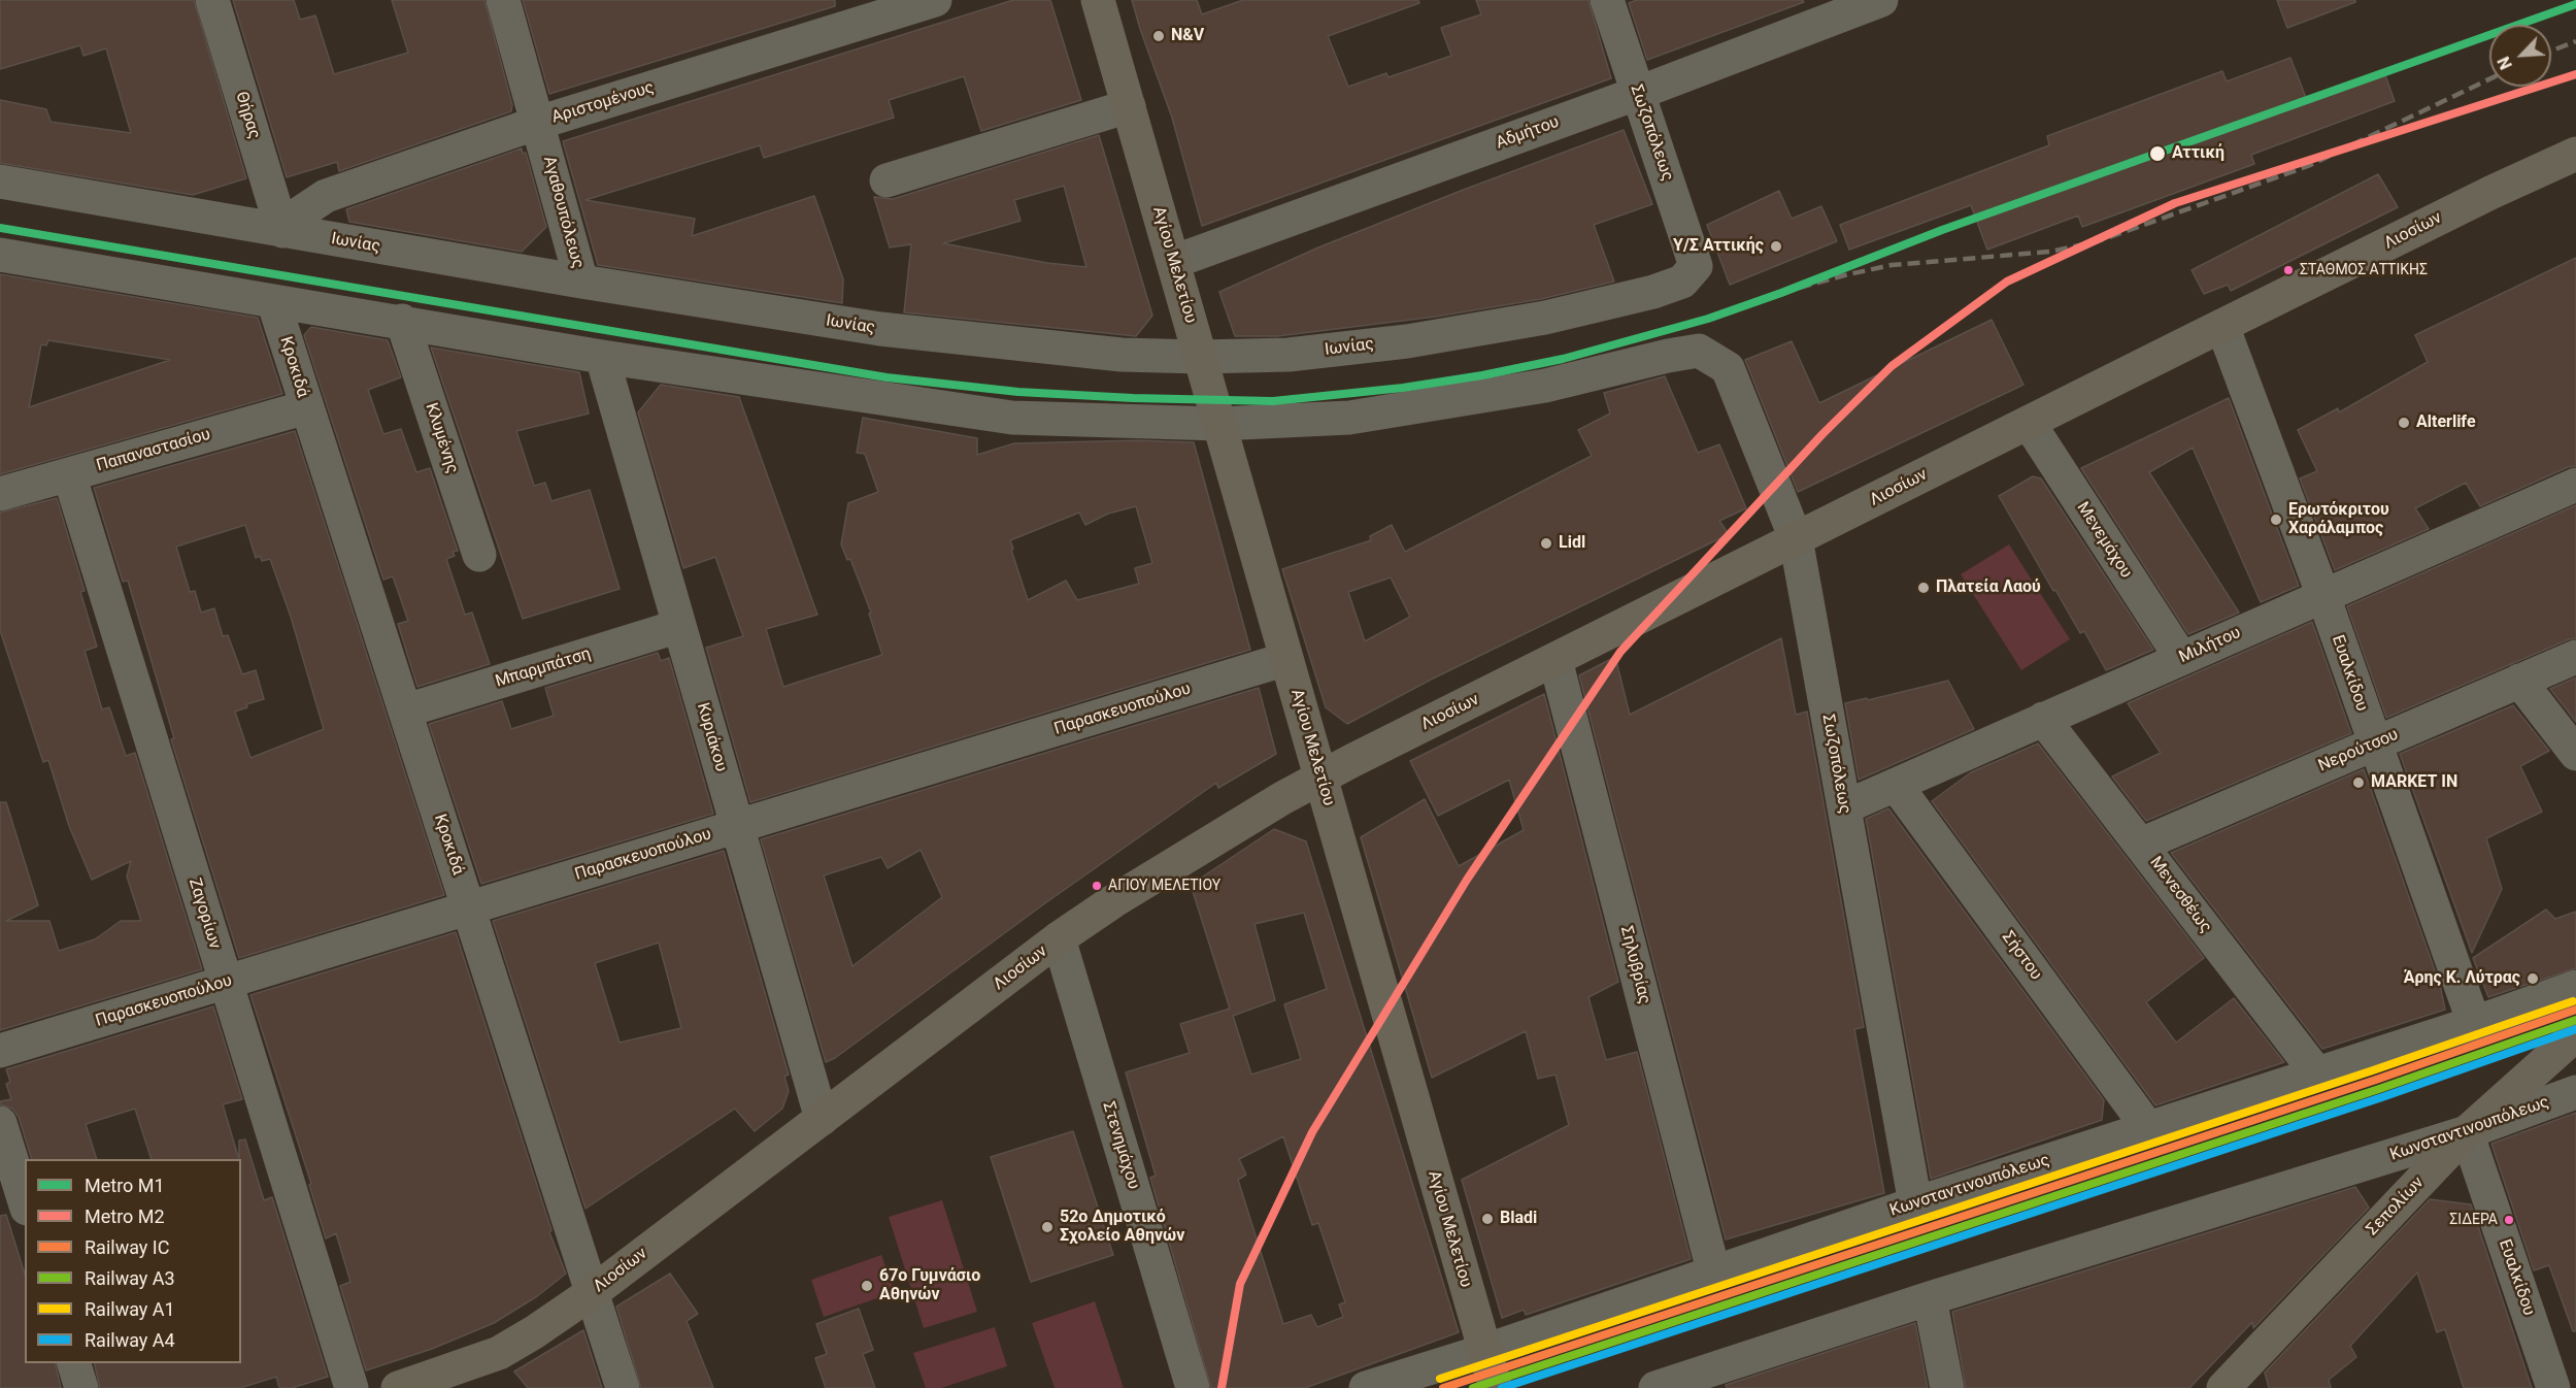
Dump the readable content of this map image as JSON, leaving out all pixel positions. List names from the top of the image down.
{
  "streets": {
    "main road": ["Λιοσίων", "Αγίου Μελετίου", "Σεπολίων"],
    "street": [
      "Αριστομένους",
      "Θήρας",
      "Αδμήτου",
      "Σωζοπόλεως",
      "Αγαθουπόλεως",
      "Ιωνίας",
      "Κροκιδά",
      "Κλυμένης",
      "Παπαναστασίου",
      "Μενεμάχου",
      "Μιλήτου",
      "Μπαρμπάτση",
      "Ευαλκίδου",
      "Παρασκευοπούλου",
      "Κυριάκου",
      "Νερούτσου",
      "Μενεσθέως",
      "Ζαγορίων",
      "Σήστου",
      "Σηλυβρίας",
      "Κωνσταντινουπόλεως",
      "Στενημάχου"
    ]
  },
  "crossings": [
    ["Αριστομένους", "Θήρας"],
    ["Αριστομένους", "Αγαθουπόλεως"],
    ["Αριστομένους", "Ιωνίας"],
    ["Θήρας", "Ιωνίας"],
    ["Αδμήτου", "Σωζοπόλεως"],
    ["Αδμήτου", "Αγίου Μελετίου"],
    ["Σωζοπόλεως", "Λιοσίων"],
    ["Σωζοπόλεως", "Ιωνίας"],
    ["Σωζοπόλεως", "Αγίου Μελετίου"],
    ["Σωζοπόλεως", "Μιλήτου"],
    ["Σωζοπόλεως", "Κωνσταντινουπόλεως"],
    ["Αγαθουπόλεως", "Ιωνίας"],
    ["Λιοσίων", "Αγίου Μελετίου"],
    ["Λιοσίων", "Κροκιδά"],
    ["Λιοσίων", "Μενεμάχου"],
    ["Λιοσίων", "Ευαλκίδου"],
    ["Λιοσίων", "Κυριάκου"],
    ["Λιοσίων", "Σηλυβρίας"],
    ["Λιοσίων", "Στενημάχου"],
    ["Ιωνίας", "Αγίου Μελετίου"],
    ["Αγίου Μελετίου", "Παρασκευοπούλου"],
    ["Αγίου Μελετίου", "Κωνσταντινουπόλεως"],
    ["Κροκιδά", "Παπαναστασίου"],
    ["Κροκιδά", "Μπαρμπάτση"],
    ["Κροκιδά", "Παρασκευοπούλου"],
    ["Παπαναστασίου", "Ζαγορίων"],
    ["Μενεμάχου", "Μιλήτου"],
    ["Μιλήτου", "Ευαλκίδου"],
    ["Μιλήτου", "Μενεσθέως"],
    ["Μιλήτου", "Σήστου"],
    ["Μπαρμπάτση", "Κυριάκου"],
    ["Ευαλκίδου", "Νερούτσου"],
    ["Ευαλκίδου", "Κωνσταντινουπόλεως"],
    ["Ευαλκίδου", "Σεπολίων"],
    ["Παρασκευοπούλου", "Κυριάκου"],
    ["Παρασκευοπούλου", "Ζαγορίων"],
    ["Νερούτσου", "Μενεσθέως"],
    ["Μενεσθέως", "Κωνσταντινουπόλεως"],
    ["Σήστου", "Κωνσταντινουπόλεως"],
    ["Σηλυβρίας", "Κωνσταντινουπόλεως"],
    ["Κωνσταντινουπόλεως", "Σεπολίων"]
  ],
  "places": [
    "N&V",
    "Αττική",
    "Υ/Σ Αττικής",
    "ΣΤΑΘΜΟΣ ΑΤΤΙΚΗΣ",
    "Alterlife",
    "Ερωτόκριτου Χαράλαμπος",
    "Lidl",
    "Πλατεία Λαού",
    "MARKET IN",
    "ΑΓΙΟΥ ΜΕΛΕΤΙΟΥ",
    "Άρης Κ. Λύτρας",
    "Bladi",
    "ΣΙΔΕΡΑ",
    "52ο Δημοτικό Σχολείο Αθηνών",
    "67ο Γυμνάσιο Αθηνών"
  ],
  "lines": [
    "metro line Μ1",
    "metro line Μ2",
    "rail line A1",
    "rail line IC",
    "rail line A3",
    "rail line A4"
  ],
  "legend": [
    "Metro Μ1",
    "Metro Μ2",
    "Railway IC",
    "Railway A3",
    "Railway A1",
    "Railway A4"
  ],
  "north": "bottom left"
}
